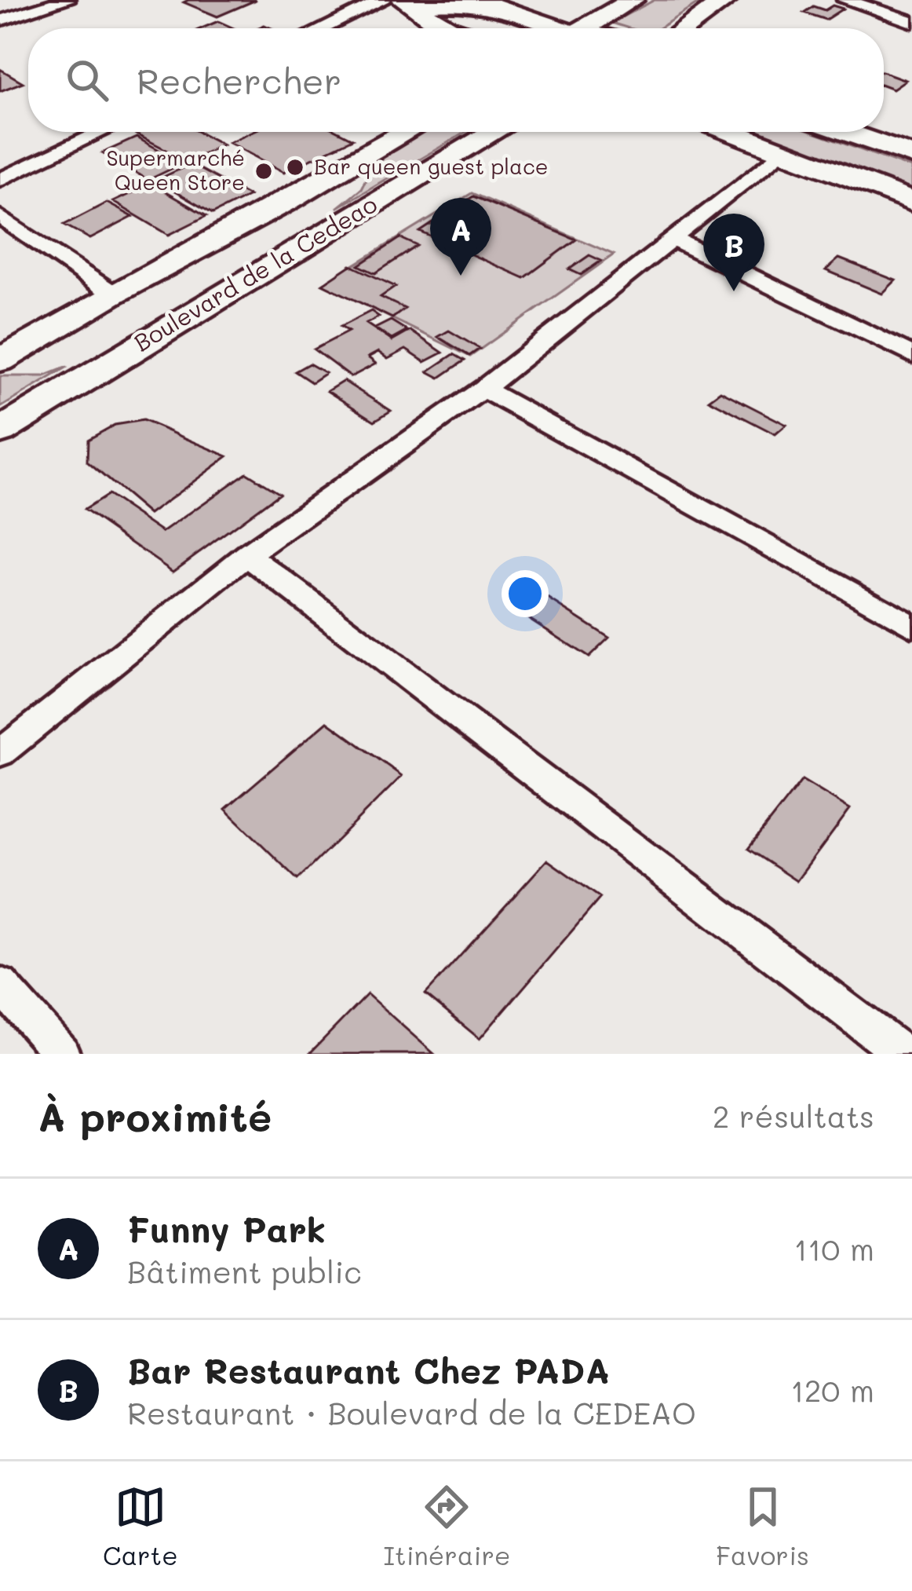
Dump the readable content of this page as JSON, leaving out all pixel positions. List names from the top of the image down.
{
  "streets": {
    "main road": ["Boulevard de la Cedeao"]
  },
  "places": ["Bar queen guest place", "Supermarché Queen Store"],
  "page": {
    "search": "Rechercher",
    "pins": ["A", "B"],
    "heading": ["À proximité", "2 résultats"],
    "list": [
      {
        "mark": "A",
        "name": "Funny Park",
        "note": "Bâtiment public",
        "value": "110 m"
      },
      {
        "mark": "B",
        "name": "Bar Restaurant Chez PADA",
        "note": "Restaurant · Boulevard de la CEDEAO",
        "value": "120 m"
      }
    ],
    "nav": ["Carte", "Itinéraire", "Favoris"]
  }
}
